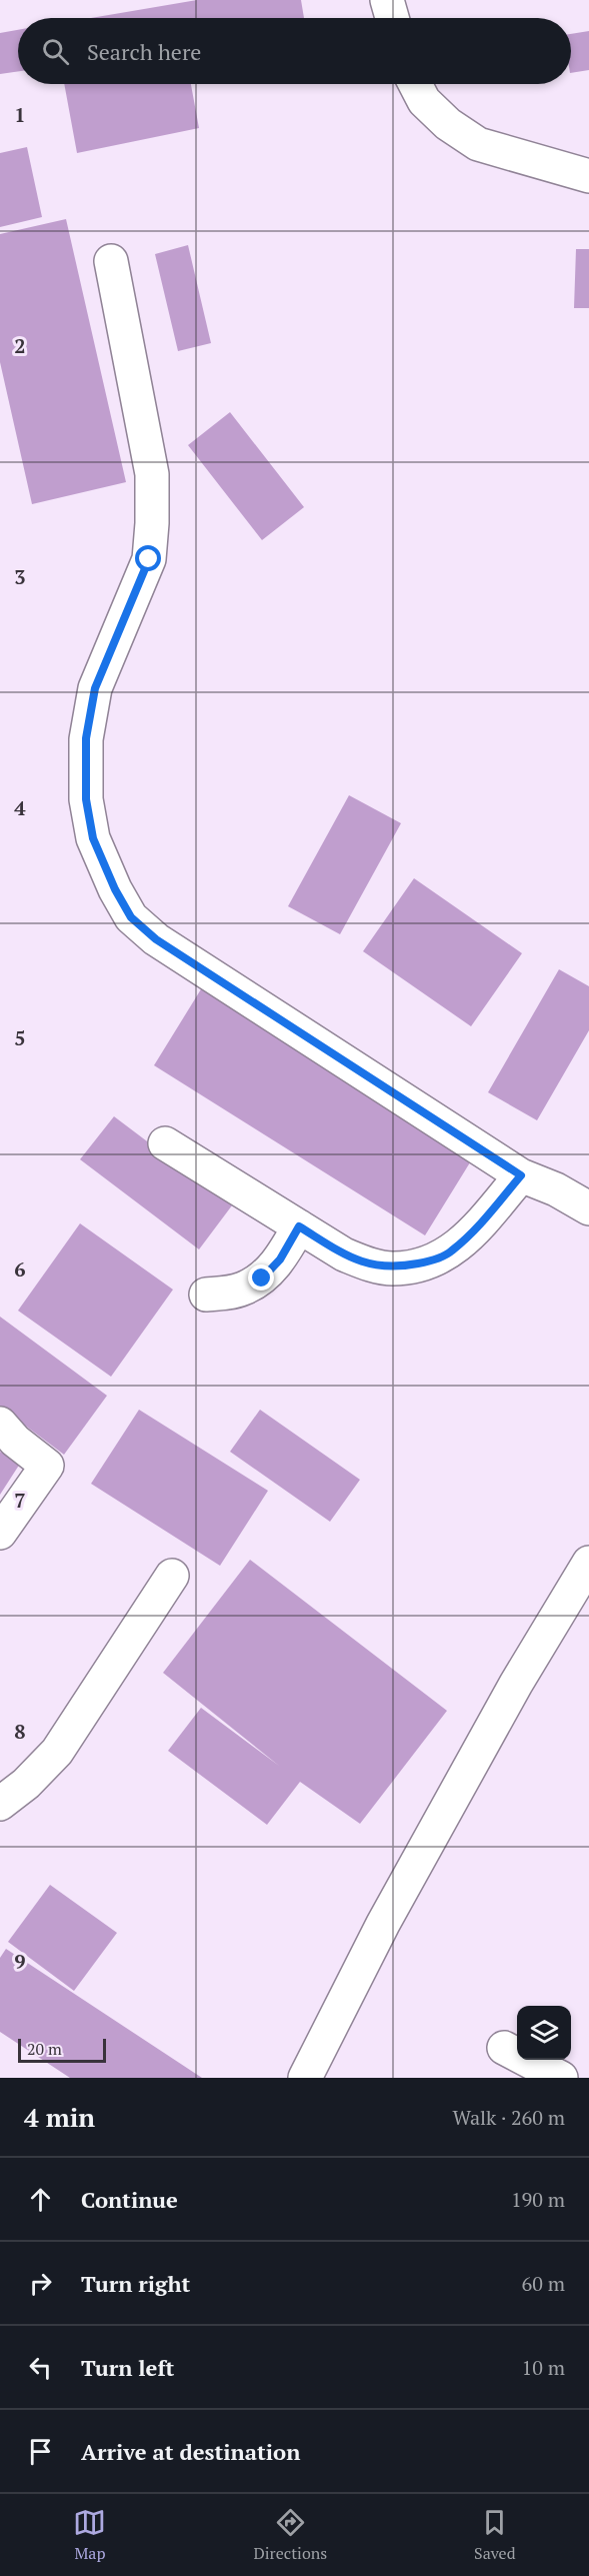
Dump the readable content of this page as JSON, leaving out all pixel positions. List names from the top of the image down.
{
  "scale_bar": "20 m",
  "page": {
    "search": "Search here",
    "scale": "20 m",
    "heading": ["4 min", "Walk · 260 m"],
    "list": [
      ["Continue", "190 m"],
      ["Turn right", "60 m"],
      ["Turn left", "10 m"],
      "Arrive at destination"
    ],
    "nav": ["Map", "Directions", "Saved"]
  },
  "grid": {
    "rows": [
      "1",
      "2",
      "3",
      "4",
      "5",
      "6",
      "7",
      "8",
      "9"
    ]
  }
}
